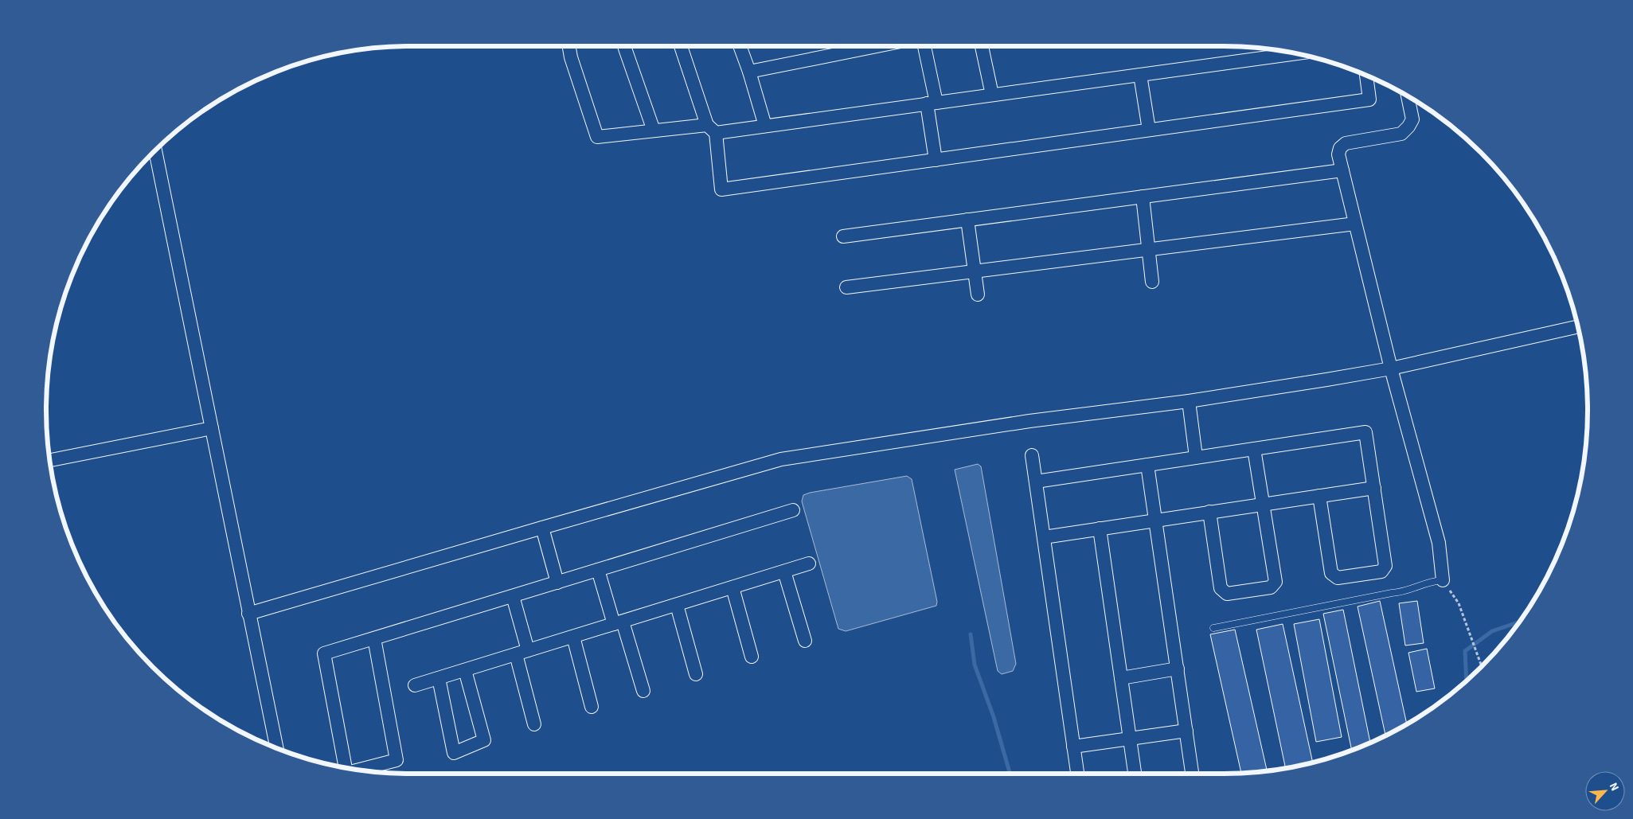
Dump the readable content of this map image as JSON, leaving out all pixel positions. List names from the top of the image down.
{
  "north": "top right"
}
